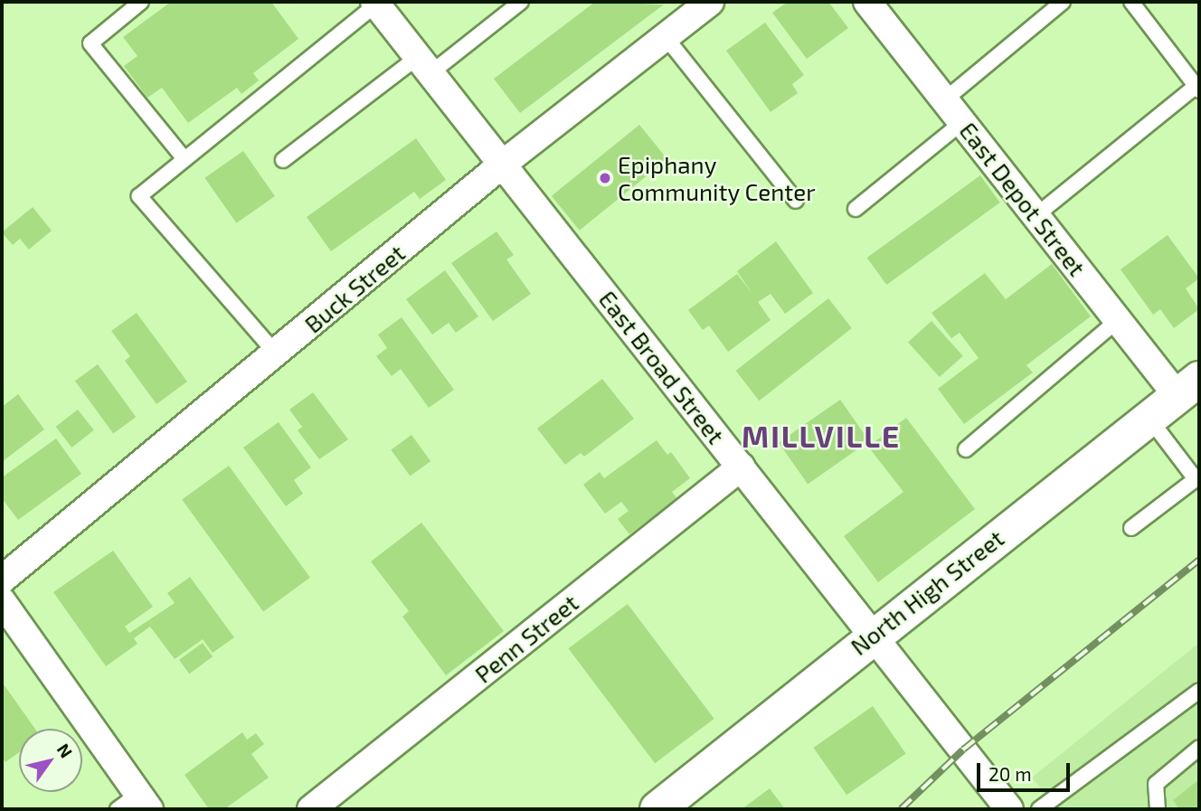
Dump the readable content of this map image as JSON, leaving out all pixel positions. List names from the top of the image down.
{
  "streets": {
    "street": [
      "East Depot Street",
      "Buck Street",
      "East Broad Street",
      "North High Street",
      "Penn Street"
    ]
  },
  "crossings": [
    ["East Depot Street", "North High Street"],
    ["Buck Street", "East Broad Street"],
    ["East Broad Street", "North High Street"],
    ["East Broad Street", "Penn Street"]
  ],
  "districts": ["MILLVILLE"],
  "places": ["Epiphany Community Center"],
  "scale_bar": "20 m",
  "north": "top right"
}
